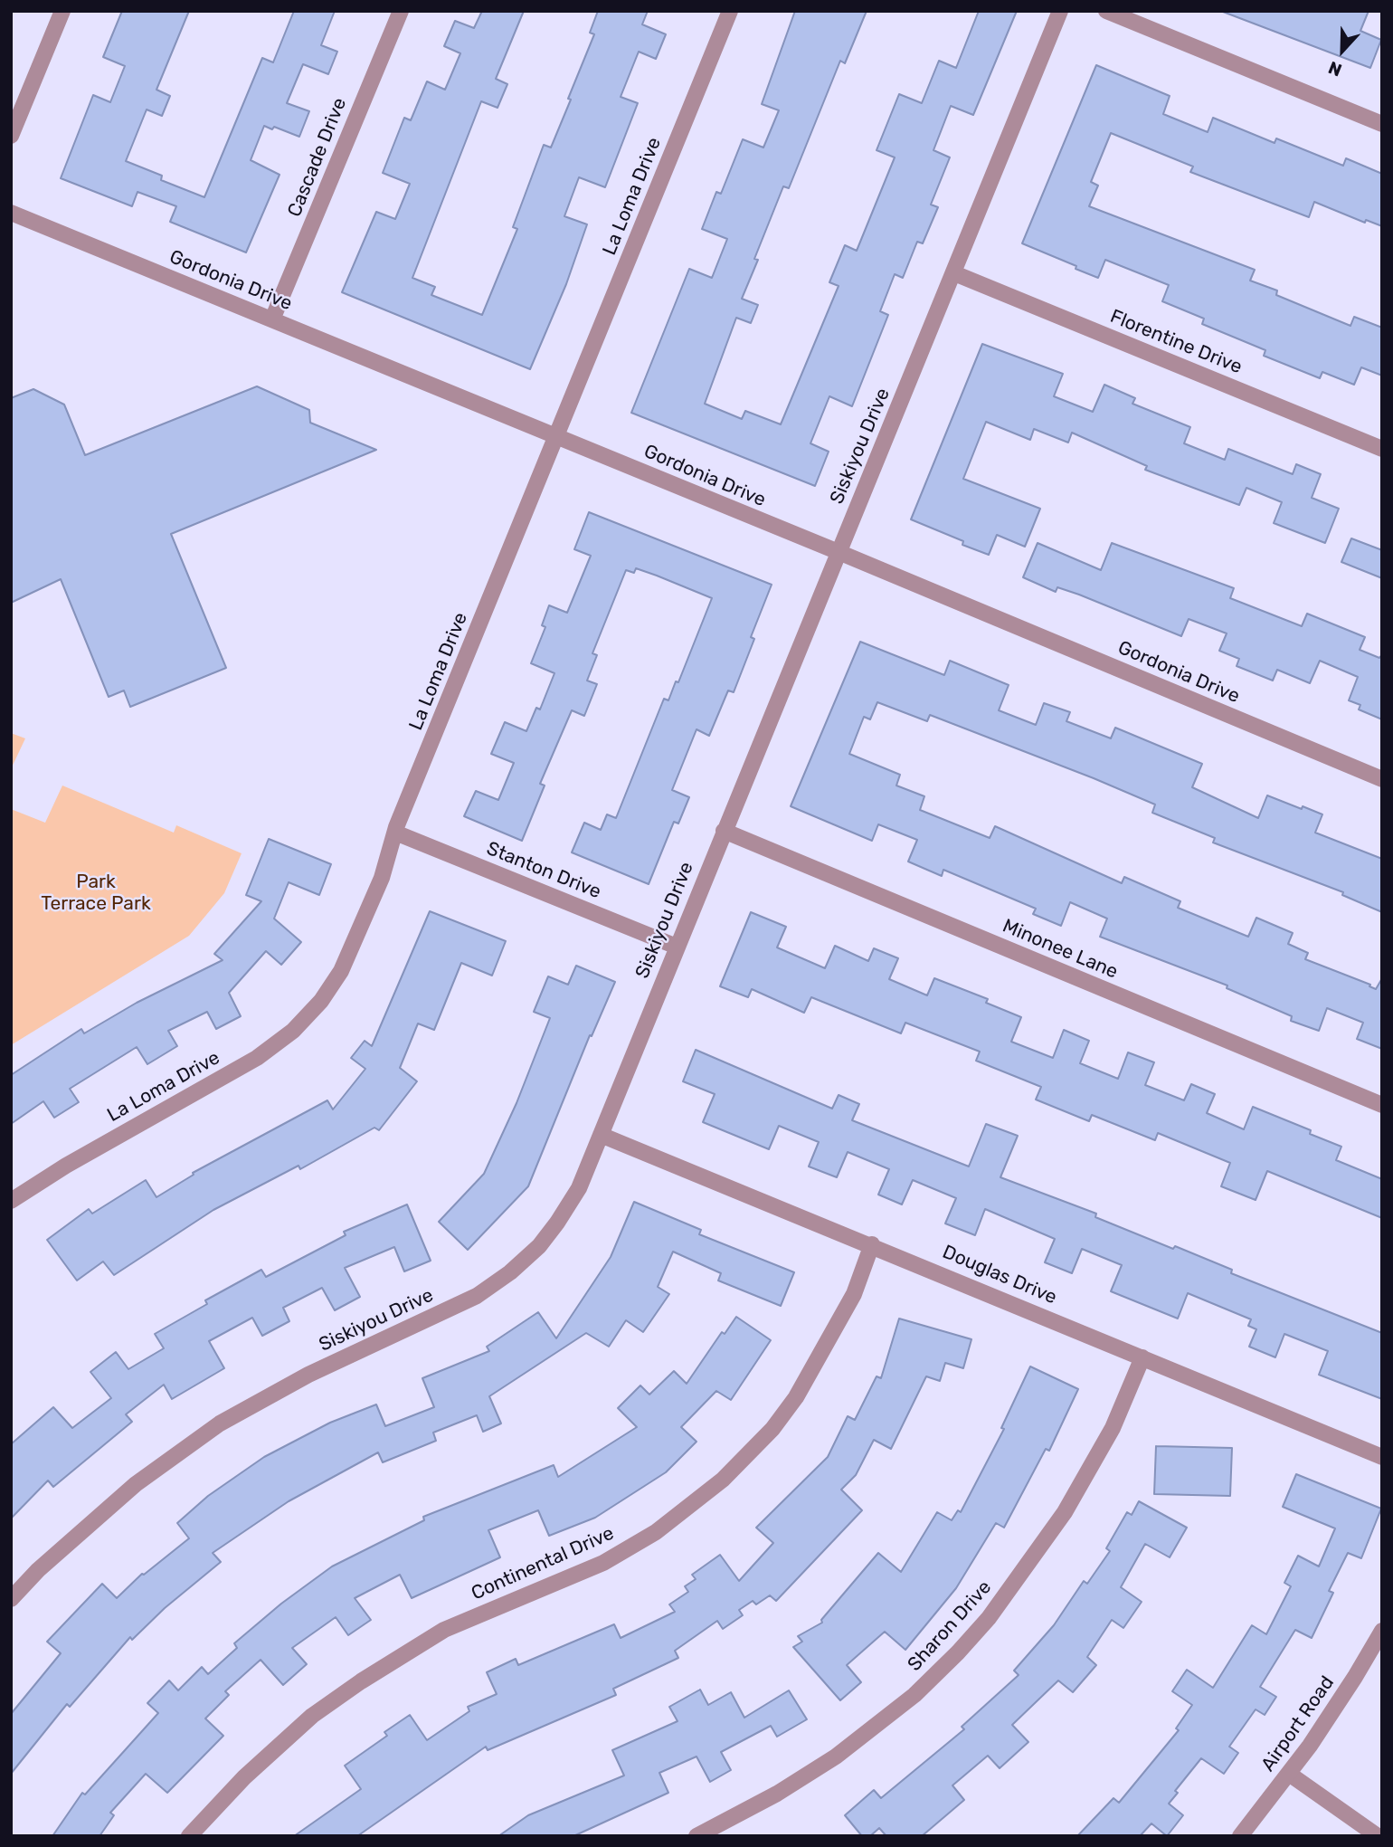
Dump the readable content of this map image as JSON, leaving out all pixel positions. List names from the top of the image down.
{
  "streets": {
    "street": [
      "Cascade Drive",
      "La Loma Drive",
      "Gordonia Drive",
      "Florentine Drive",
      "Siskiyou Drive",
      "Stanton Drive",
      "Minonee Lane",
      "Douglas Drive",
      "Continental Drive",
      "Sharon Drive",
      "Airport Road"
    ]
  },
  "crossings": [
    ["Cascade Drive", "Gordonia Drive"],
    ["La Loma Drive", "Gordonia Drive"],
    ["La Loma Drive", "Stanton Drive"],
    ["Gordonia Drive", "Siskiyou Drive"],
    ["Florentine Drive", "Siskiyou Drive"],
    ["Siskiyou Drive", "Stanton Drive"],
    ["Siskiyou Drive", "Minonee Lane"],
    ["Siskiyou Drive", "Douglas Drive"],
    ["Douglas Drive", "Continental Drive"],
    ["Douglas Drive", "Sharon Drive"]
  ],
  "parks": ["Park Terrace Park"],
  "north": "bottom"
}
